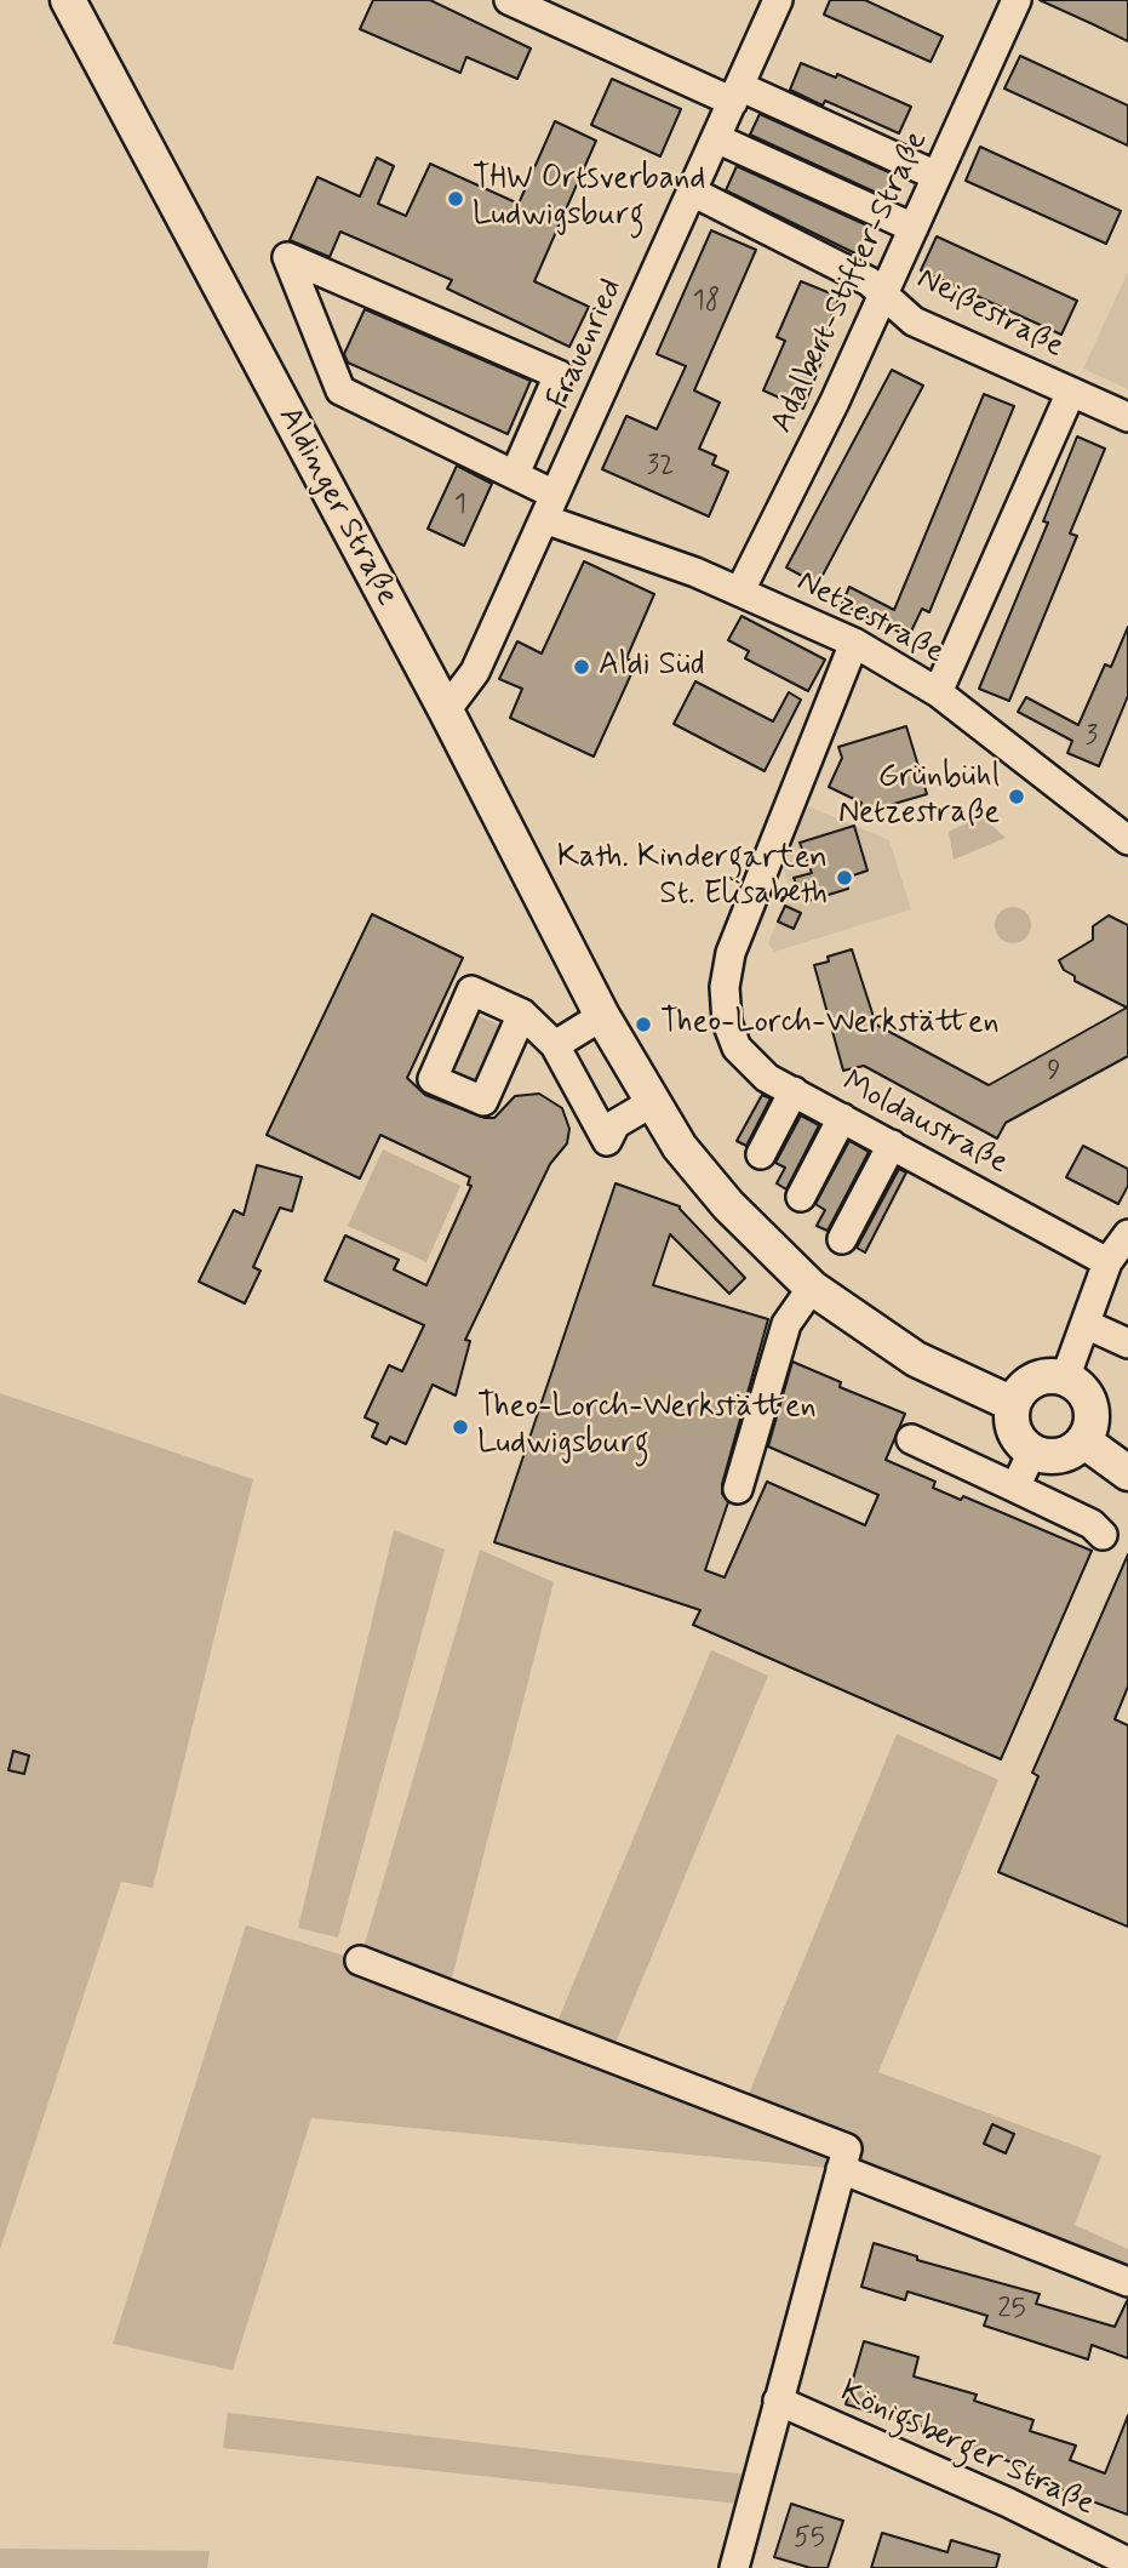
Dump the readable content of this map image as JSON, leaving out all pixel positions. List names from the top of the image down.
{
  "streets": {
    "main road": ["Aldinger Straße"],
    "street": [
      "Adalbert-Stifter-Straße",
      "Neißestraße",
      "Frauenried",
      "Netzestraße",
      "Moldaustraße",
      "Königsberger Straße"
    ]
  },
  "crossings": [
    ["Adalbert-Stifter-Straße", "Neißestraße"],
    ["Adalbert-Stifter-Straße", "Netzestraße"],
    ["Neißestraße", "Frauenried"],
    ["Frauenried", "Aldinger Straße"],
    ["Frauenried", "Netzestraße"],
    ["Netzestraße", "Moldaustraße"]
  ],
  "places": [
    "THW Ortsverband Ludwigsburg",
    "Aldi Süd",
    "Grünbühl Netzestraße",
    "Kath. Kindergarten St. Elisabeth",
    "Theo-Lorch-Werkstätten",
    "Theo-Lorch-Werkstätten Ludwigsburg"
  ],
  "house_numbers": [
    "18",
    "32",
    "1",
    "3",
    "9",
    "25",
    "55"
  ]
}
